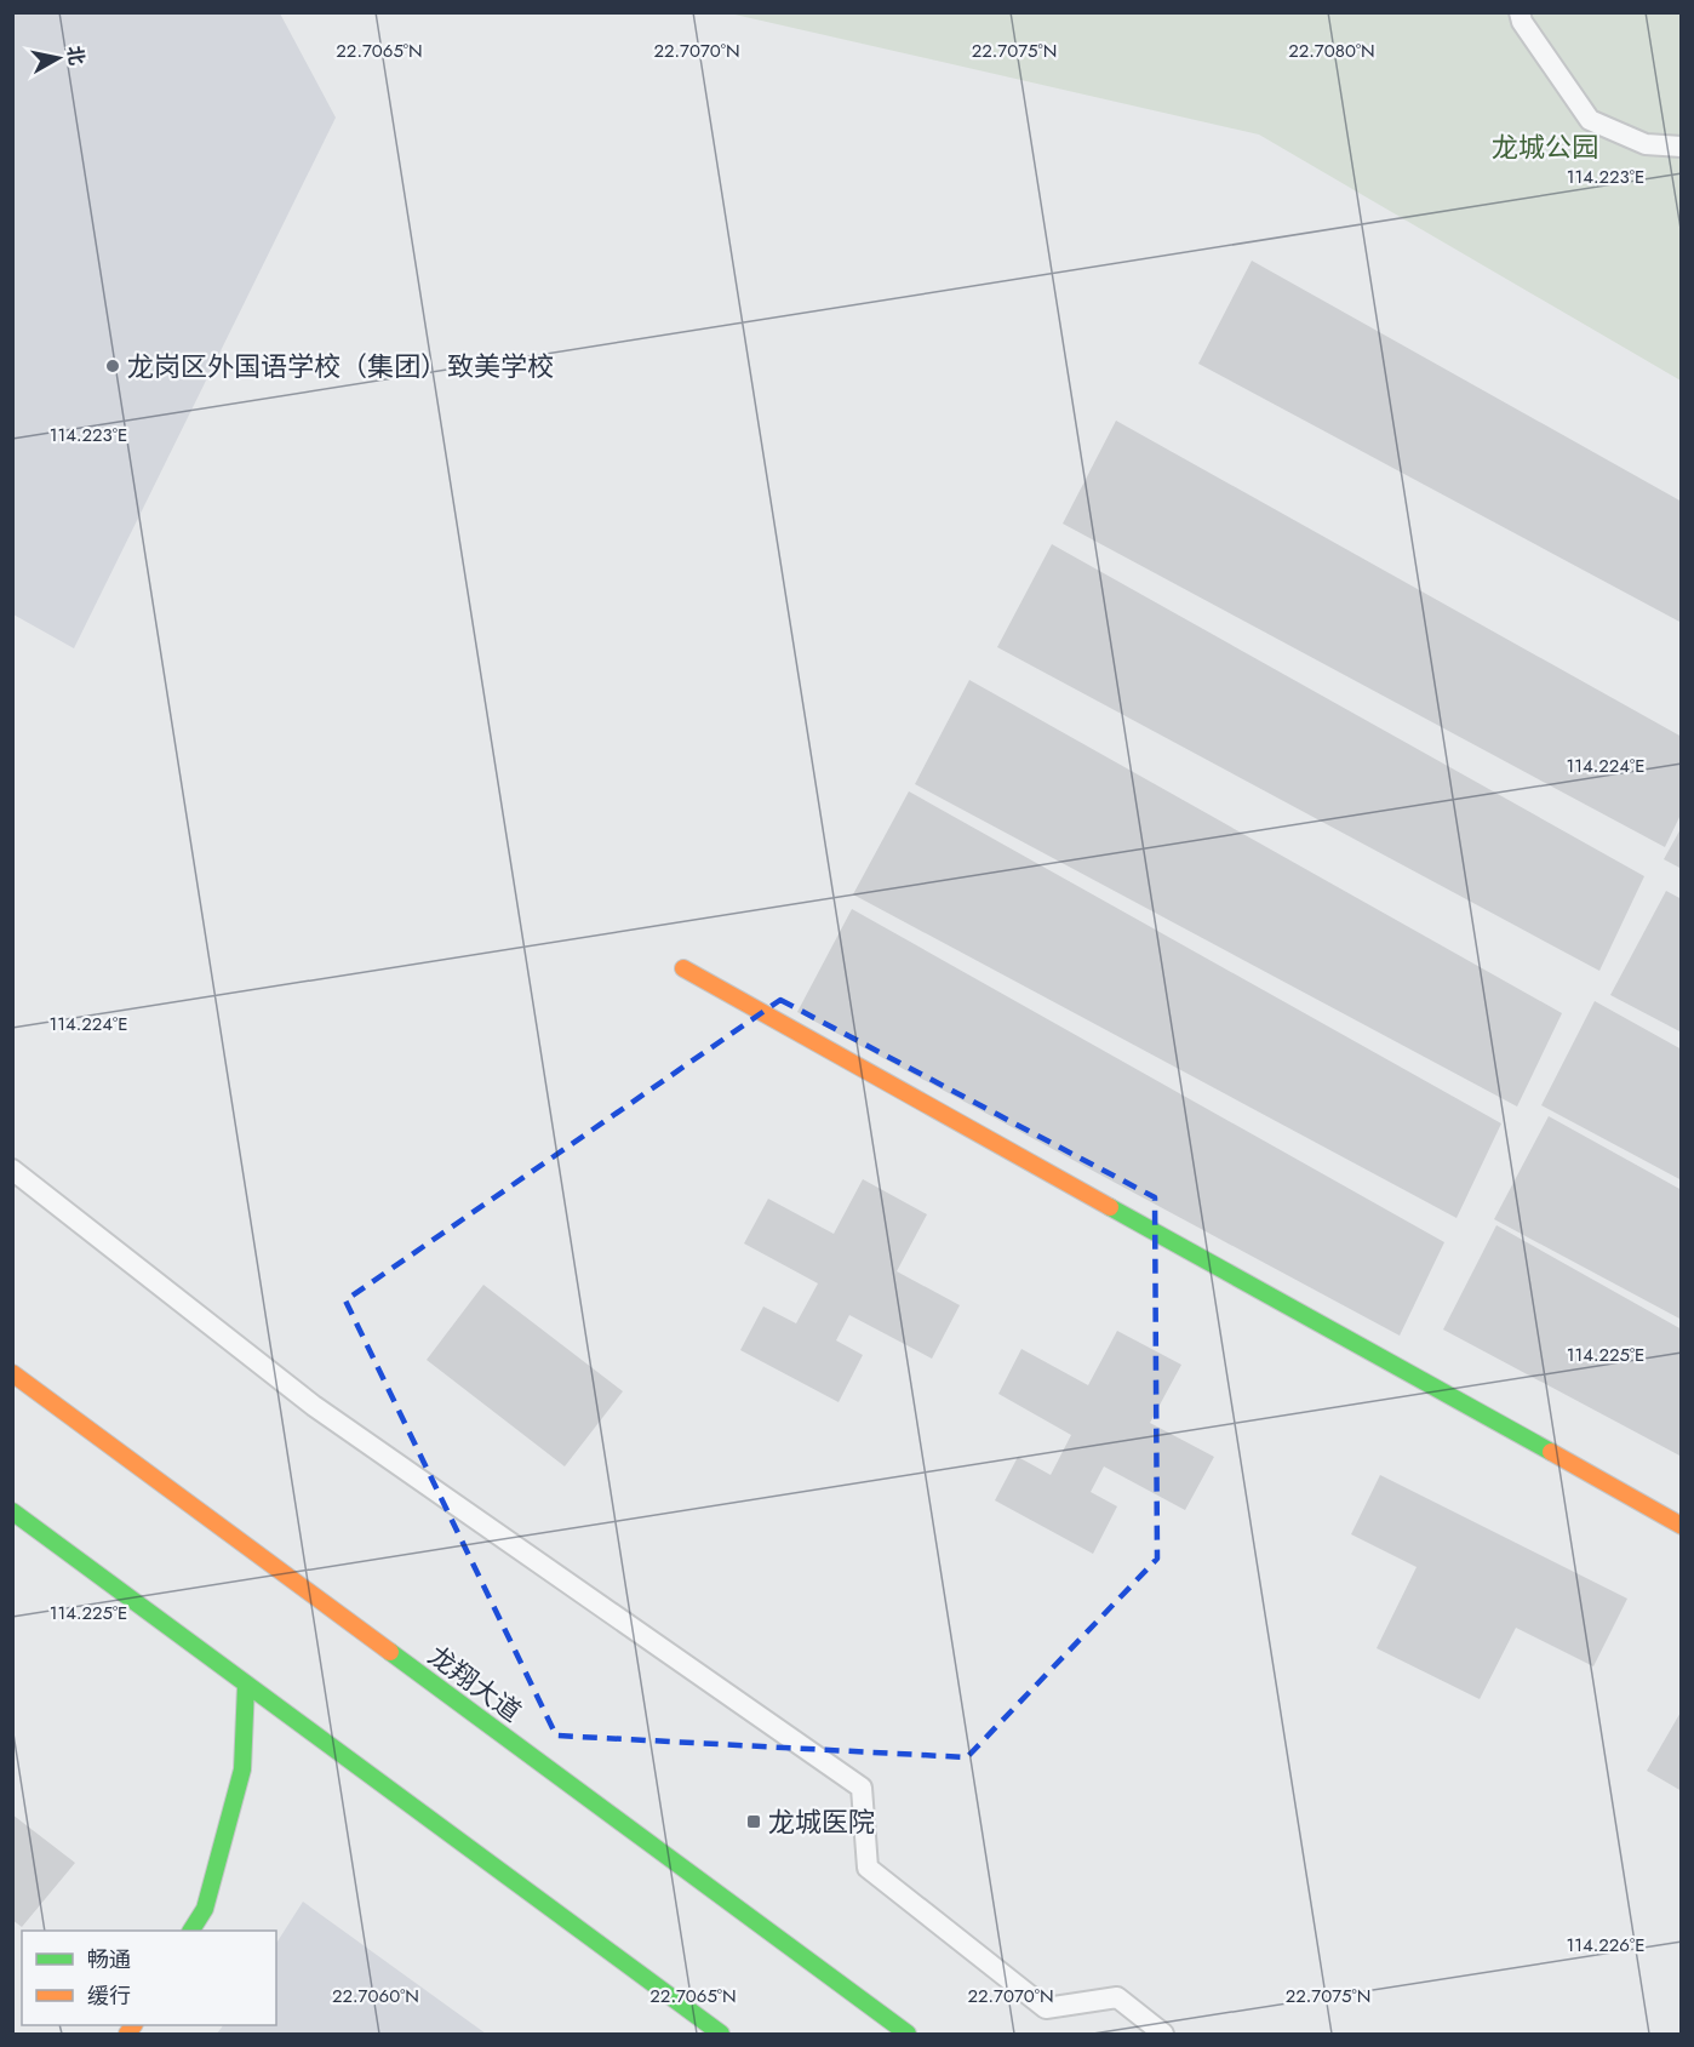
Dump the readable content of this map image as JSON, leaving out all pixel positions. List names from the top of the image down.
{
  "streets": {
    "main road": ["龙翔大道"]
  },
  "parks": ["龙城公园"],
  "places": {
    "other": ["龙岗区外国语学校（集团）致美学校"],
    "transit": ["龙城医院"]
  },
  "legend": ["畅通", "缓行"],
  "north": "right",
  "coordinates": [
    "22.7065°N",
    "22.7070°N",
    "22.7075°N",
    "22.7080°N",
    "114.223°E",
    "114.224°E",
    "114.225°E",
    "114.226°E",
    "22.7060°N"
  ]
}
